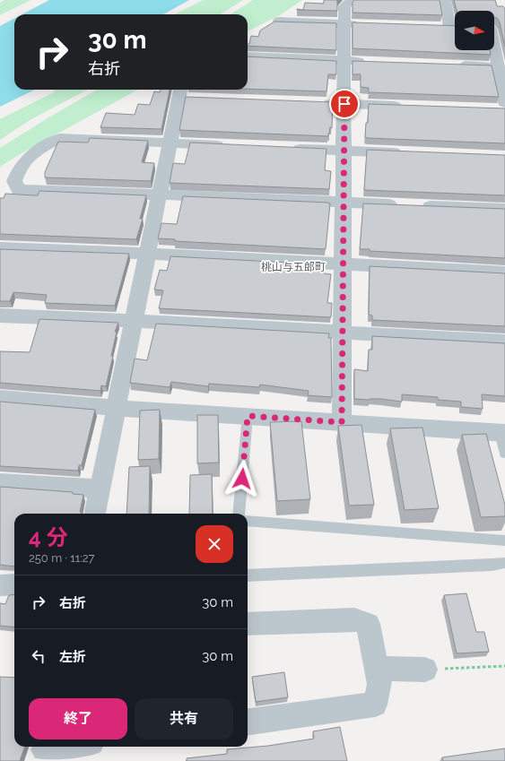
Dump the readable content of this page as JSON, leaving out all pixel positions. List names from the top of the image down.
{
  "districts": ["桃山与五郎町"],
  "north": "right",
  "page": {
    "turn": ["30 m", "右折"],
    "heading": ["4 分", "250 m · 11:27"],
    "list": [
      {
        "name": "右折",
        "value": "30 m"
      },
      {
        "name": "左折",
        "value": "30 m"
      }
    ],
    "buttons": ["終了", "共有"]
  }
}
